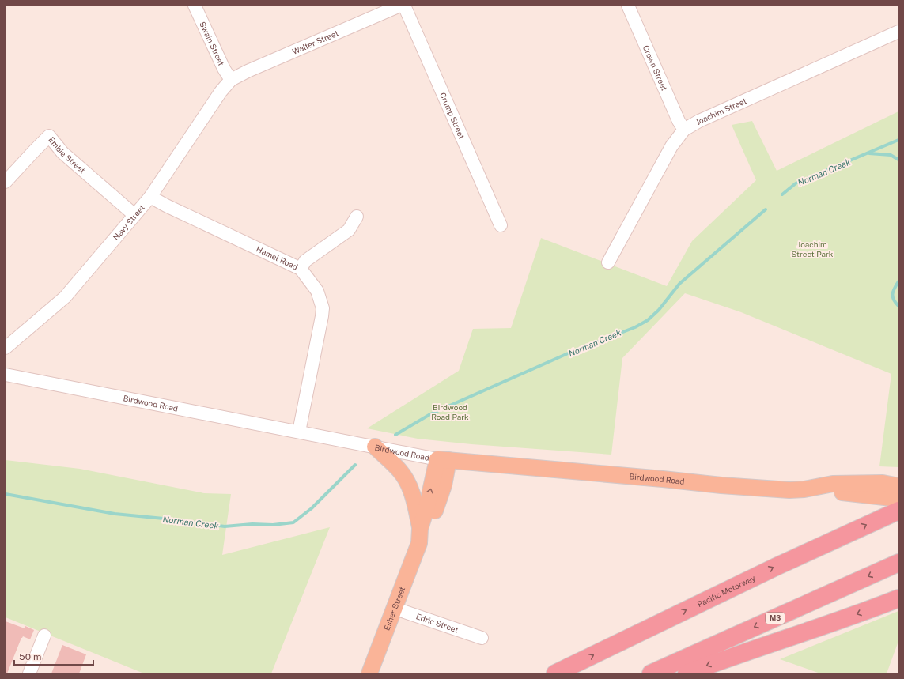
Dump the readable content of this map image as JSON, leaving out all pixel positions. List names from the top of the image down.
{
  "streets": {
    "highway": ["Pacific Motorway", "M3"],
    "main road": ["Birdwood Road", "Esher Street"],
    "street": [
      "Walter Street",
      "Swain Street",
      "Crown Street",
      "Joachim Street",
      "Crump Street",
      "Embie Street",
      "Navy Street",
      "Hamel Road",
      "Edric Street"
    ]
  },
  "crossings": [
    ["Walter Street", "Swain Street"],
    ["Walter Street", "Navy Street"],
    ["Swain Street", "Navy Street"],
    ["Crown Street", "Joachim Street"],
    ["Embie Street", "Navy Street"],
    ["Navy Street", "Hamel Road"],
    ["Hamel Road", "Birdwood Road"],
    ["Birdwood Road", "Esher Street"],
    ["Esher Street", "Edric Street"]
  ],
  "water": ["Norman Creek"],
  "parks": ["Joachim Street Park", "Birdwood Road Park"],
  "scale_bar": "50 m"
}
